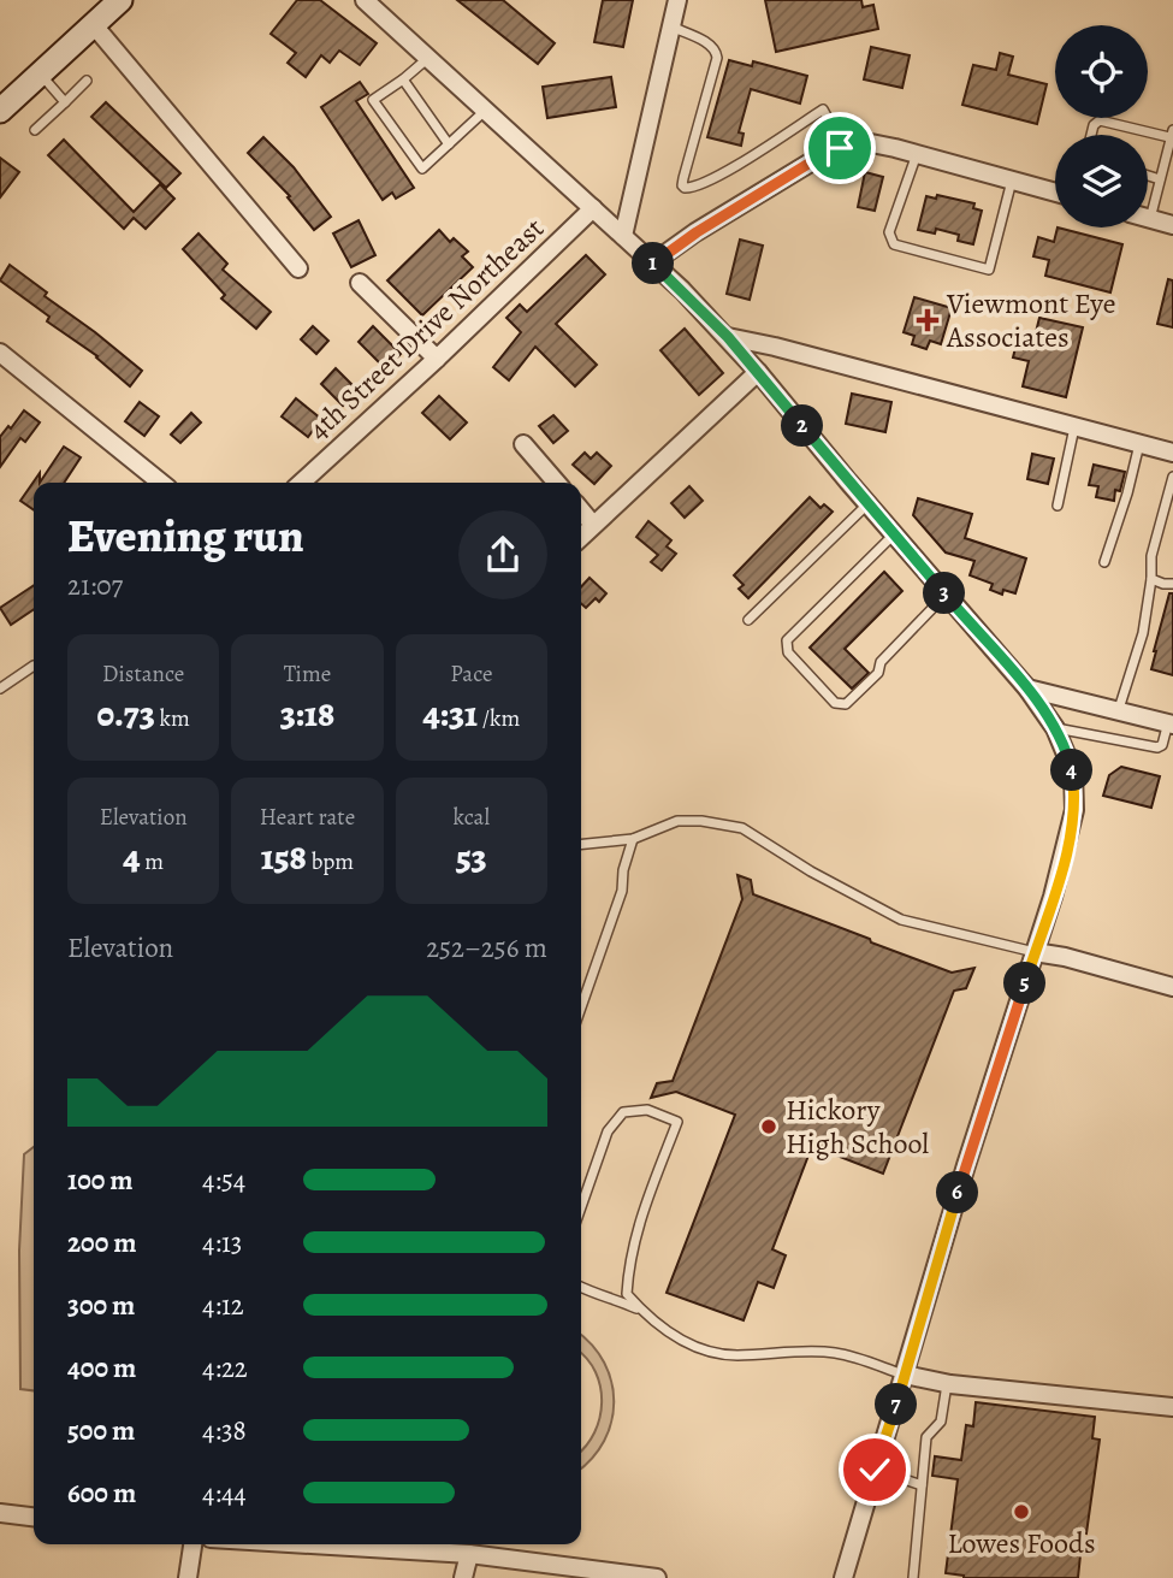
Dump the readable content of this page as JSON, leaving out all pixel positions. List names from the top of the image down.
{
  "streets": {
    "street": ["4th Street Drive Northeast"]
  },
  "places": {
    "health": ["Viewmont Eye Associates"],
    "other": ["Hickory High School", "Lowes Foods"]
  },
  "page": {
    "pins": [
      "1",
      "2",
      "3",
      "4",
      "5",
      "6",
      "7"
    ],
    "heading": ["Evening run", "21:07"],
    "stats": [
      ["Distance", "0.73 km"],
      ["Time", "3:18"],
      ["Pace", "4:31 /km"],
      ["Elevation", "4 m"],
      ["Heart rate", "158 bpm"],
      ["kcal", "53"]
    ],
    "chart": ["Elevation", "252–256 m"],
    "list": [
      {
        "name": "100 m",
        "note": "4:54"
      },
      {
        "name": "200 m",
        "note": "4:13"
      },
      {
        "name": "300 m",
        "note": "4:12"
      },
      {
        "name": "400 m",
        "note": "4:22"
      },
      {
        "name": "500 m",
        "note": "4:38"
      },
      {
        "name": "600 m",
        "note": "4:44"
      }
    ]
  }
}
